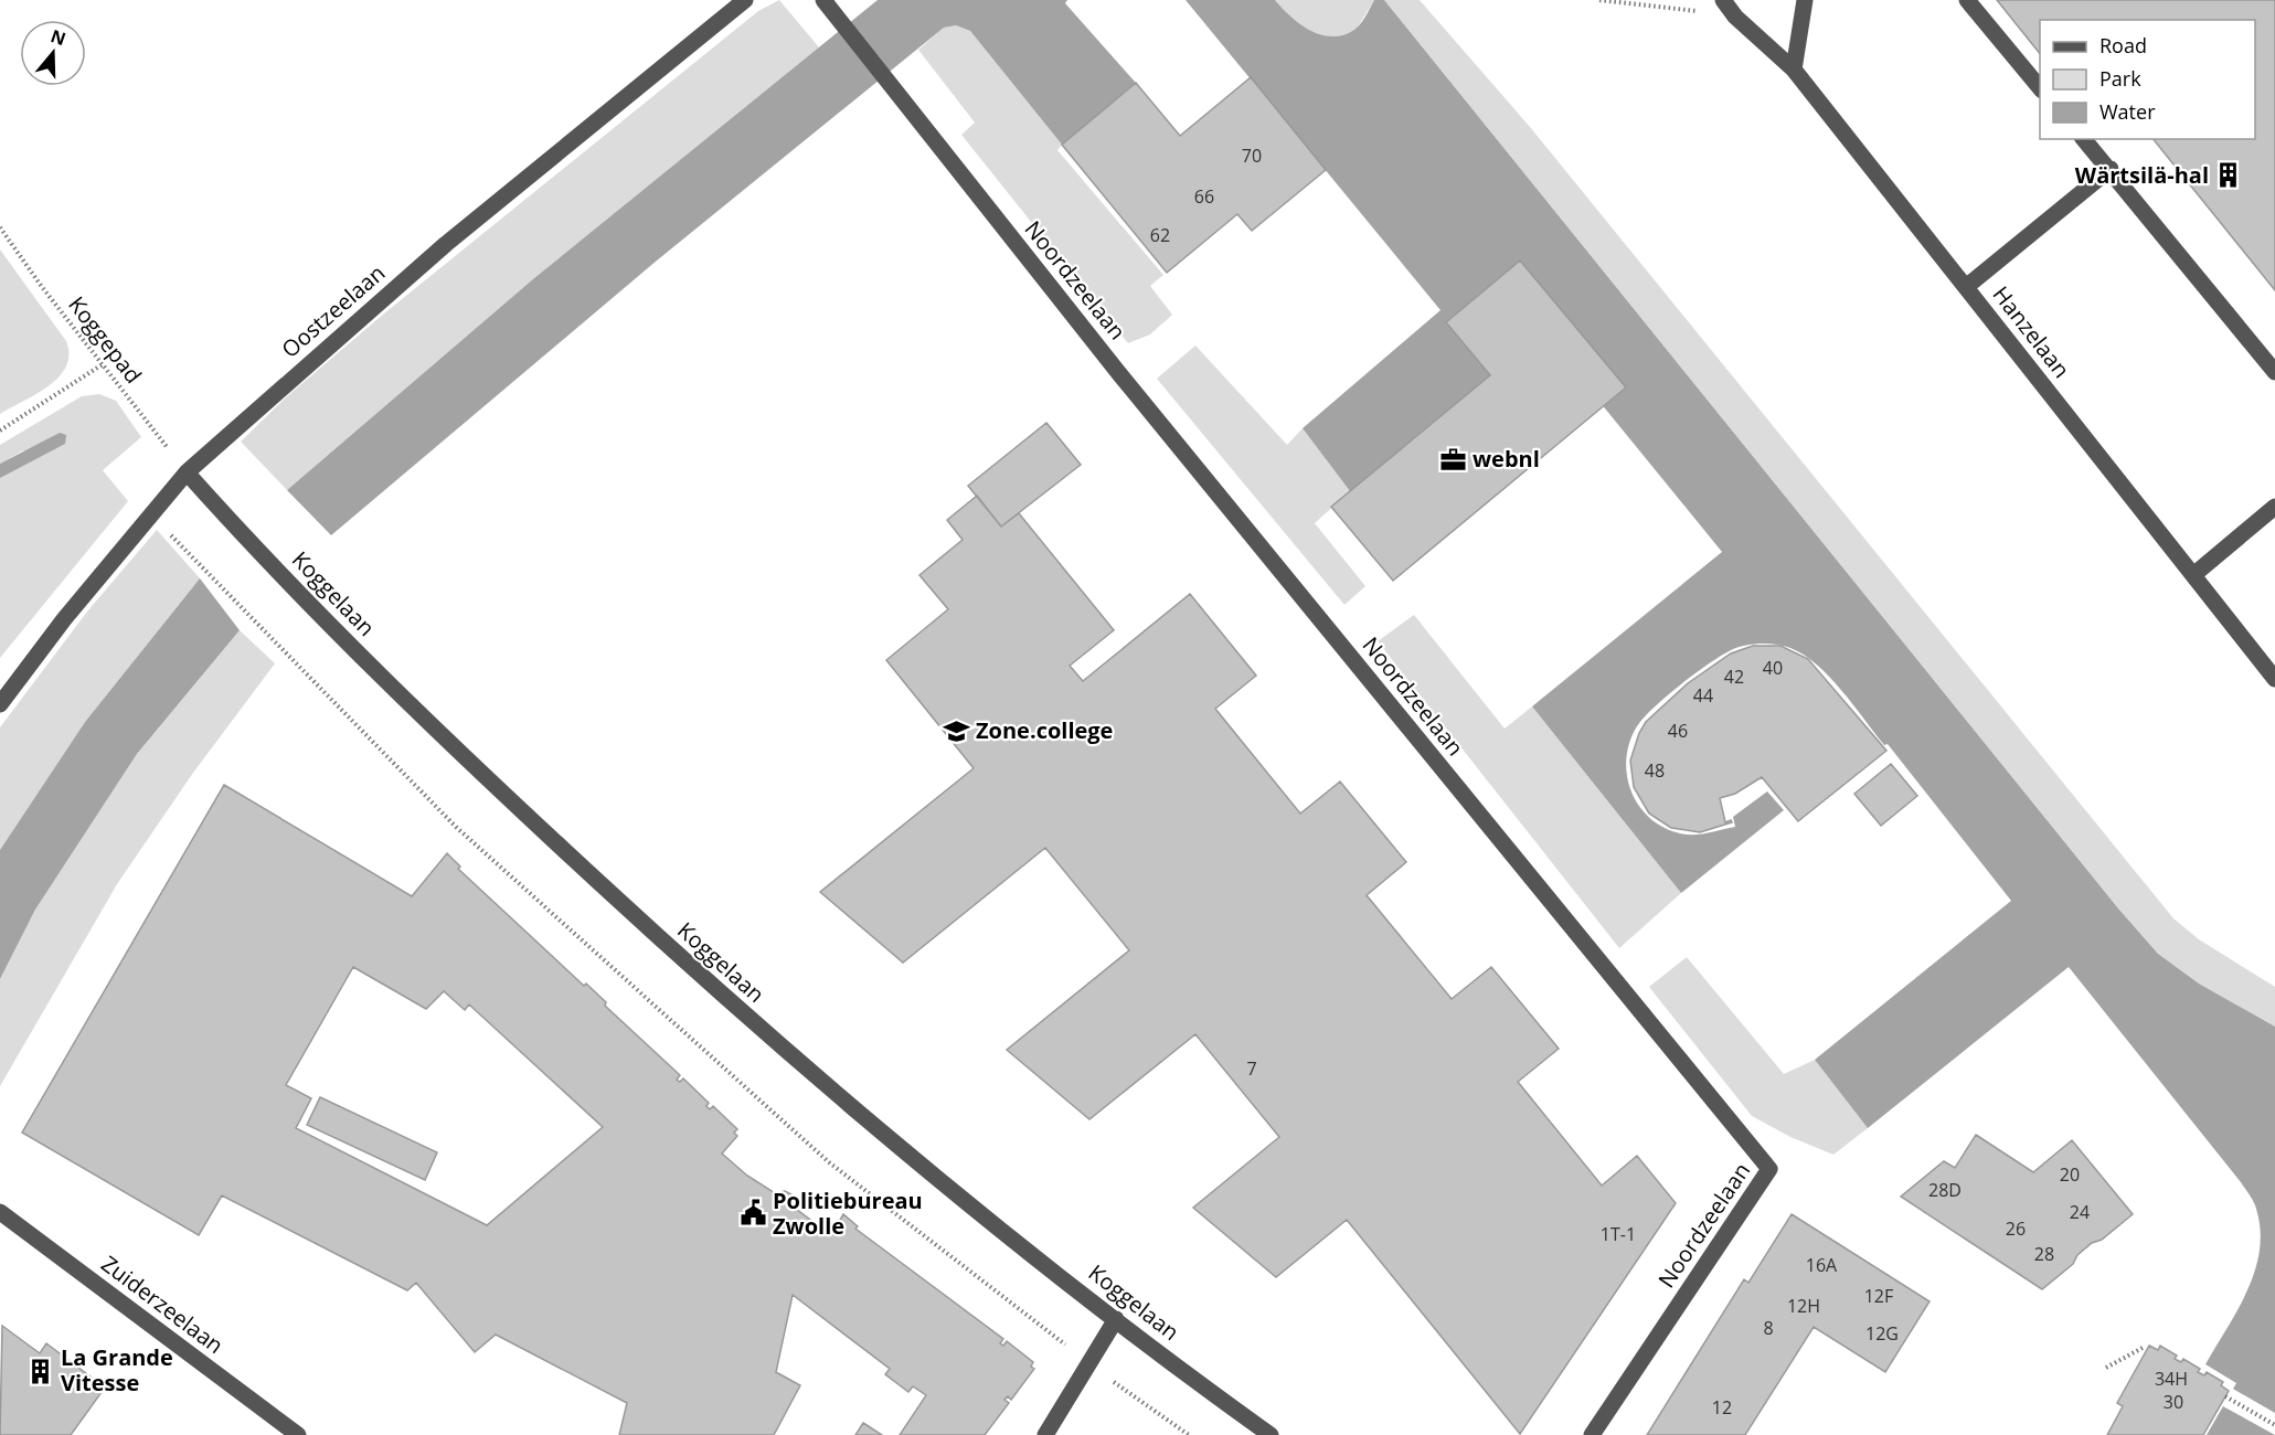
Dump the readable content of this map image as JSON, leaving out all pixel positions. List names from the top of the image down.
{
  "streets": {
    "street": [
      "Noordzeelaan",
      "Oostzeelaan",
      "Hanzelaan",
      "Koggelaan",
      "Zuiderzeelaan"
    ],
    "path": ["Koggepad"]
  },
  "crossings": [
    ["Oostzeelaan", "Koggepad"],
    ["Oostzeelaan", "Koggelaan"],
    ["Koggepad", "Koggelaan"]
  ],
  "places": {
    "building": ["Wärtsilä-hal", "La Grande Vitesse"],
    "office": ["webnl"],
    "school or university": ["Zone.college"],
    "public building": ["Politiebureau Zwolle"]
  },
  "house_numbers": [
    "70",
    "66",
    "62",
    "40",
    "42",
    "44",
    "46",
    "48",
    "7",
    "20",
    "28D",
    "24",
    "26",
    "1T-1",
    "28",
    "16A",
    "12F",
    "12H",
    "8",
    "12G",
    "34H",
    "30",
    "12"
  ],
  "legend": ["Road", "Park", "Water"],
  "north": "top"
}
